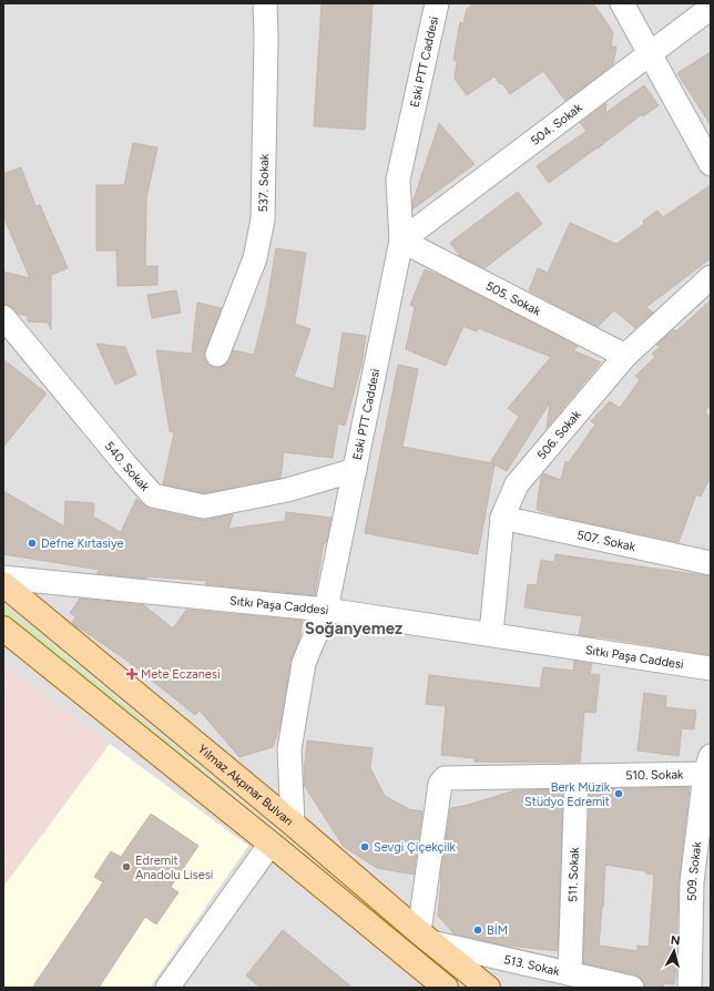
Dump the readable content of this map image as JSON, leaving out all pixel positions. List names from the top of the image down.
{
  "streets": {
    "main road": ["Yılmaz Akpınar Bulvarı"],
    "street": [
      "Eski PTT Caddesi",
      "504. Sokak",
      "537. Sokak",
      "505. Sokak",
      "506. Sokak",
      "540. Sokak",
      "507. Sokak",
      "Sıtkı Paşa Caddesi",
      "510. Sokak",
      "509. Sokak",
      "511. Sokak",
      "513. Sokak"
    ]
  },
  "crossings": [
    ["Eski PTT Caddesi", "504. Sokak"],
    ["Eski PTT Caddesi", "505. Sokak"],
    ["Eski PTT Caddesi", "540. Sokak"],
    ["Eski PTT Caddesi", "Sıtkı Paşa Caddesi"],
    ["Eski PTT Caddesi", "Yılmaz Akpınar Bulvarı"],
    ["504. Sokak", "505. Sokak"],
    ["505. Sokak", "506. Sokak"],
    ["506. Sokak", "507. Sokak"],
    ["506. Sokak", "Sıtkı Paşa Caddesi"],
    ["510. Sokak", "Yılmaz Akpınar Bulvarı"],
    ["510. Sokak", "509. Sokak"],
    ["510. Sokak", "511. Sokak"],
    ["510. Sokak", "513. Sokak"],
    ["Yılmaz Akpınar Bulvarı", "513. Sokak"],
    ["511. Sokak", "513. Sokak"]
  ],
  "districts": ["Soğanyemez"],
  "places": {
    "other": [
      "Defne Kırtasiye",
      "Berk Müzik Stüdyo Edremit",
      "Sevgi Çiçekçilk",
      "Edremit Anadolu Lisesi",
      "BİM"
    ],
    "health": ["Mete Eczanesi"]
  },
  "north": "top"
}
